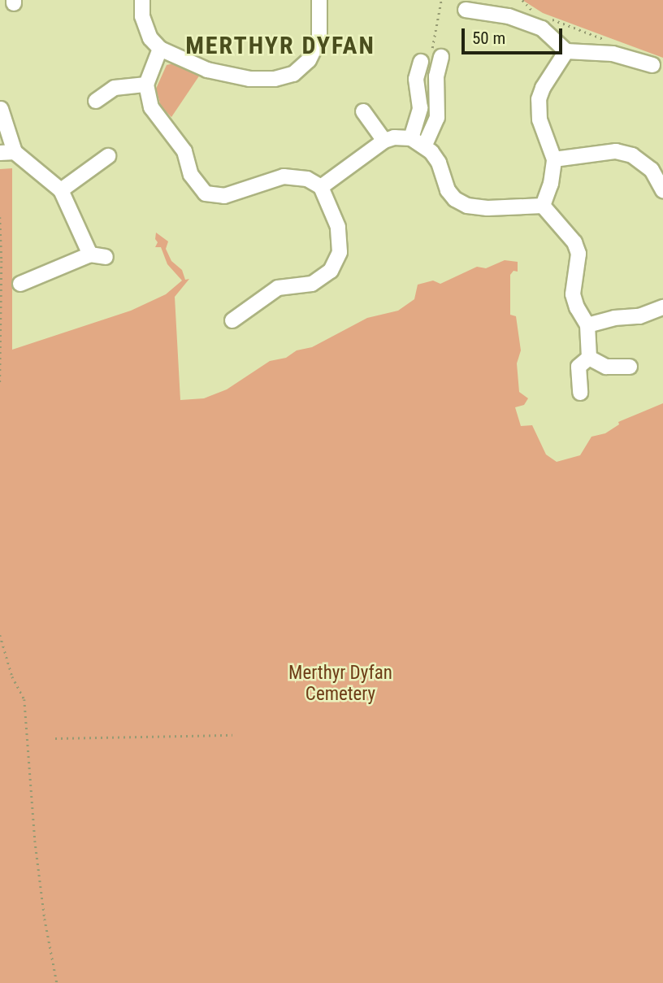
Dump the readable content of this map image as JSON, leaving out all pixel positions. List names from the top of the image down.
{
  "districts": ["MERTHYR DYFAN"],
  "parks": ["Merthyr Dyfan Cemetery"],
  "scale_bar": "50 m"
}
